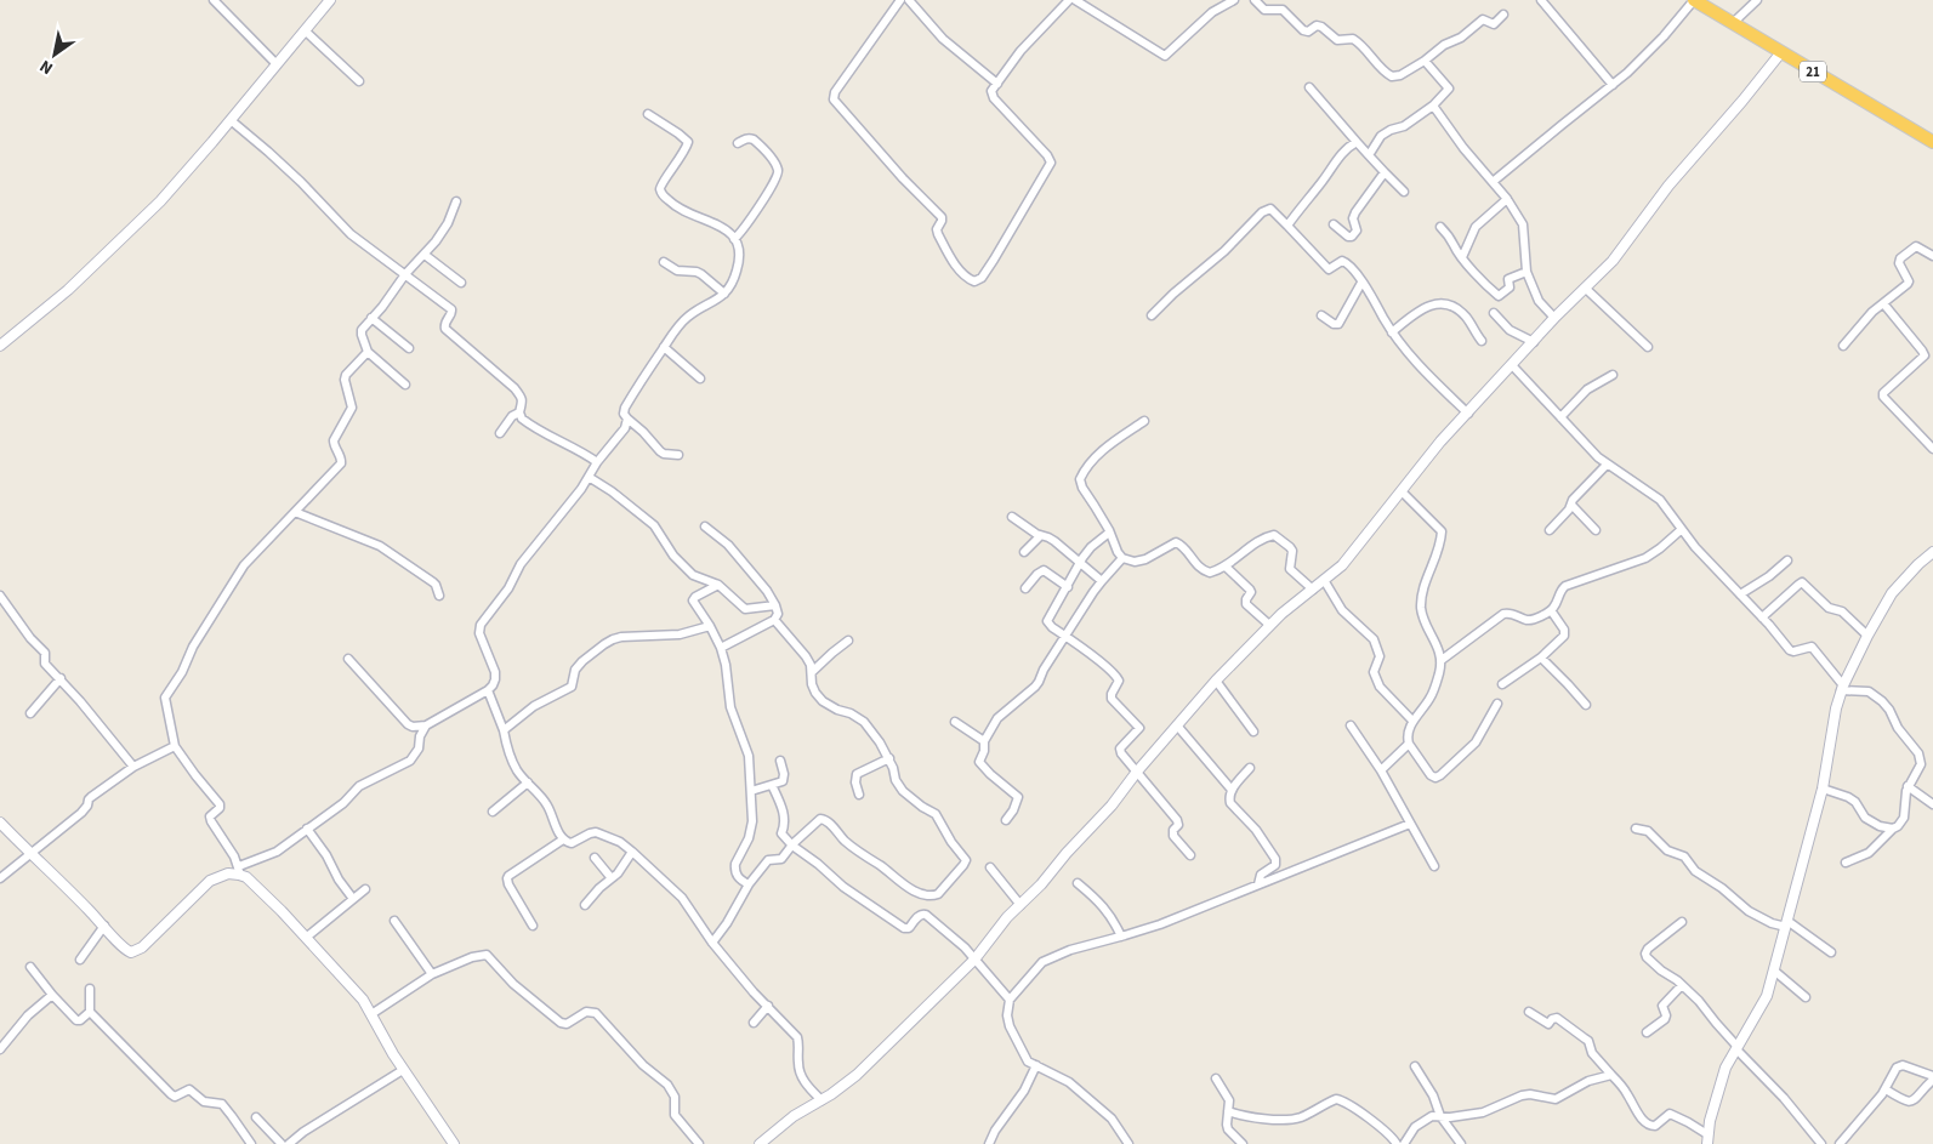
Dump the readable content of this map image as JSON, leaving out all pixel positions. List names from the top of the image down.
{
  "streets": {
    "highway": ["21"]
  },
  "north": "bottom left"
}
